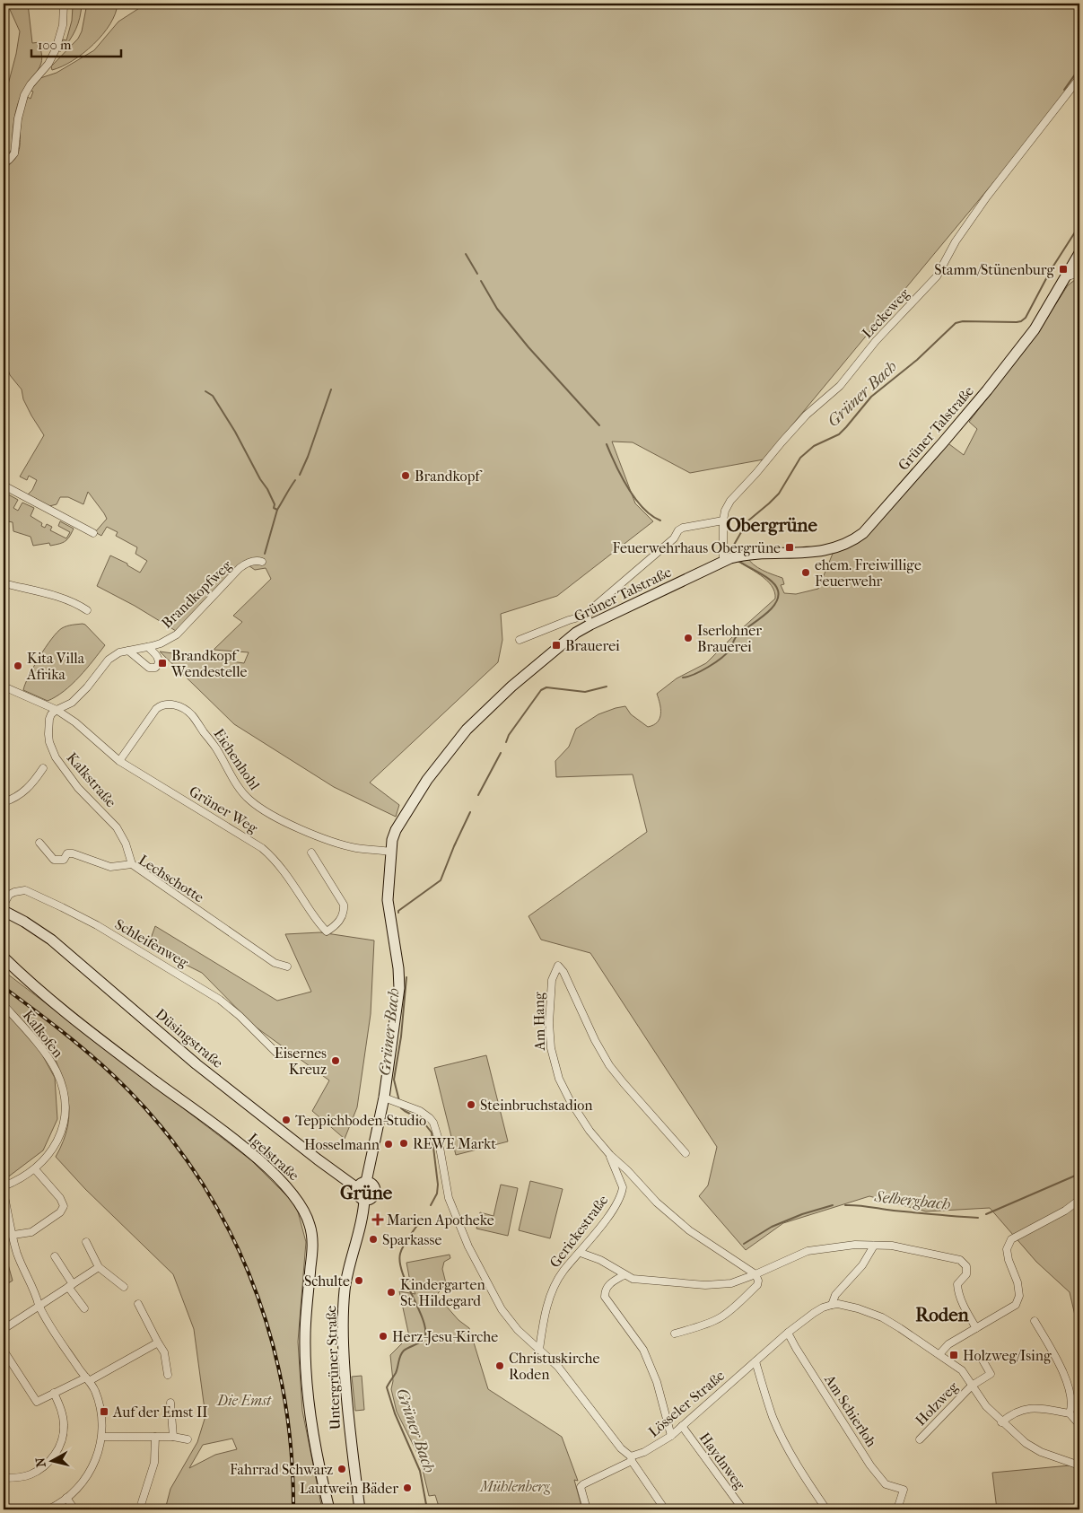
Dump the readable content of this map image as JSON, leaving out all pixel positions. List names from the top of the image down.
{
  "streets": {
    "main road": [
      "Grüner Talstraße",
      "Düsingstraße",
      "Igelstraße",
      "Untergrüner Straße"
    ],
    "street": [
      "Leckeweg",
      "Brandkopfweg",
      "Eichenhohl",
      "Kalkstraße",
      "Grüner Weg",
      "Lechschotte",
      "Schleifenweg",
      "Am Hang",
      "Kalkofen",
      "Gerickestraße",
      "Lösseler Straße",
      "Holzweg",
      "Am Schierloh",
      "Haydnweg"
    ]
  },
  "crossings": [
    ["Leckeweg", "Grüner Talstraße"],
    ["Grüner Talstraße", "Eichenhohl"],
    ["Grüner Talstraße", "Düsingstraße"],
    ["Grüner Talstraße", "Untergrüner Straße"],
    ["Brandkopfweg", "Kalkstraße"],
    ["Brandkopfweg", "Grüner Weg"],
    ["Eichenhohl", "Grüner Weg"],
    ["Kalkstraße", "Grüner Weg"],
    ["Kalkstraße", "Lechschotte"],
    ["Am Hang", "Gerickestraße"],
    ["Düsingstraße", "Untergrüner Straße"],
    ["Lösseler Straße", "Am Schierloh"],
    ["Lösseler Straße", "Haydnweg"]
  ],
  "districts": ["Obergrüne", "Grüne", "Roden"],
  "water": ["Grüner Bach", "Selbergbach"],
  "parks": ["Die Emst", "Mühlenberg"],
  "places": {
    "transit": [
      "Stamm/Stünenburg",
      "Feuerwehrhaus Obergrüne",
      "Brauerei",
      "Brandkopf Wendestelle",
      "Holzweg/Ising",
      "Auf der Emst II"
    ],
    "other": [
      "Brandkopf",
      "ehem. Freiwillige Feuerwehr",
      "Iserlohner Brauerei",
      "Kita Villa Afrika",
      "Eisernes Kreuz",
      "Steinbruchstadion",
      "Teppichboden-Studio",
      "REWE Markt",
      "Hosselmann",
      "Sparkasse",
      "Schulte",
      "Kindergarten St. Hildegard",
      "Herz-Jesu-Kirche",
      "Christuskirche Roden",
      "Fahrrad Schwarz",
      "Lautwein Bäder"
    ],
    "health": ["Marien Apotheke"]
  },
  "scale_bar": "100 m",
  "north": "left"
}
